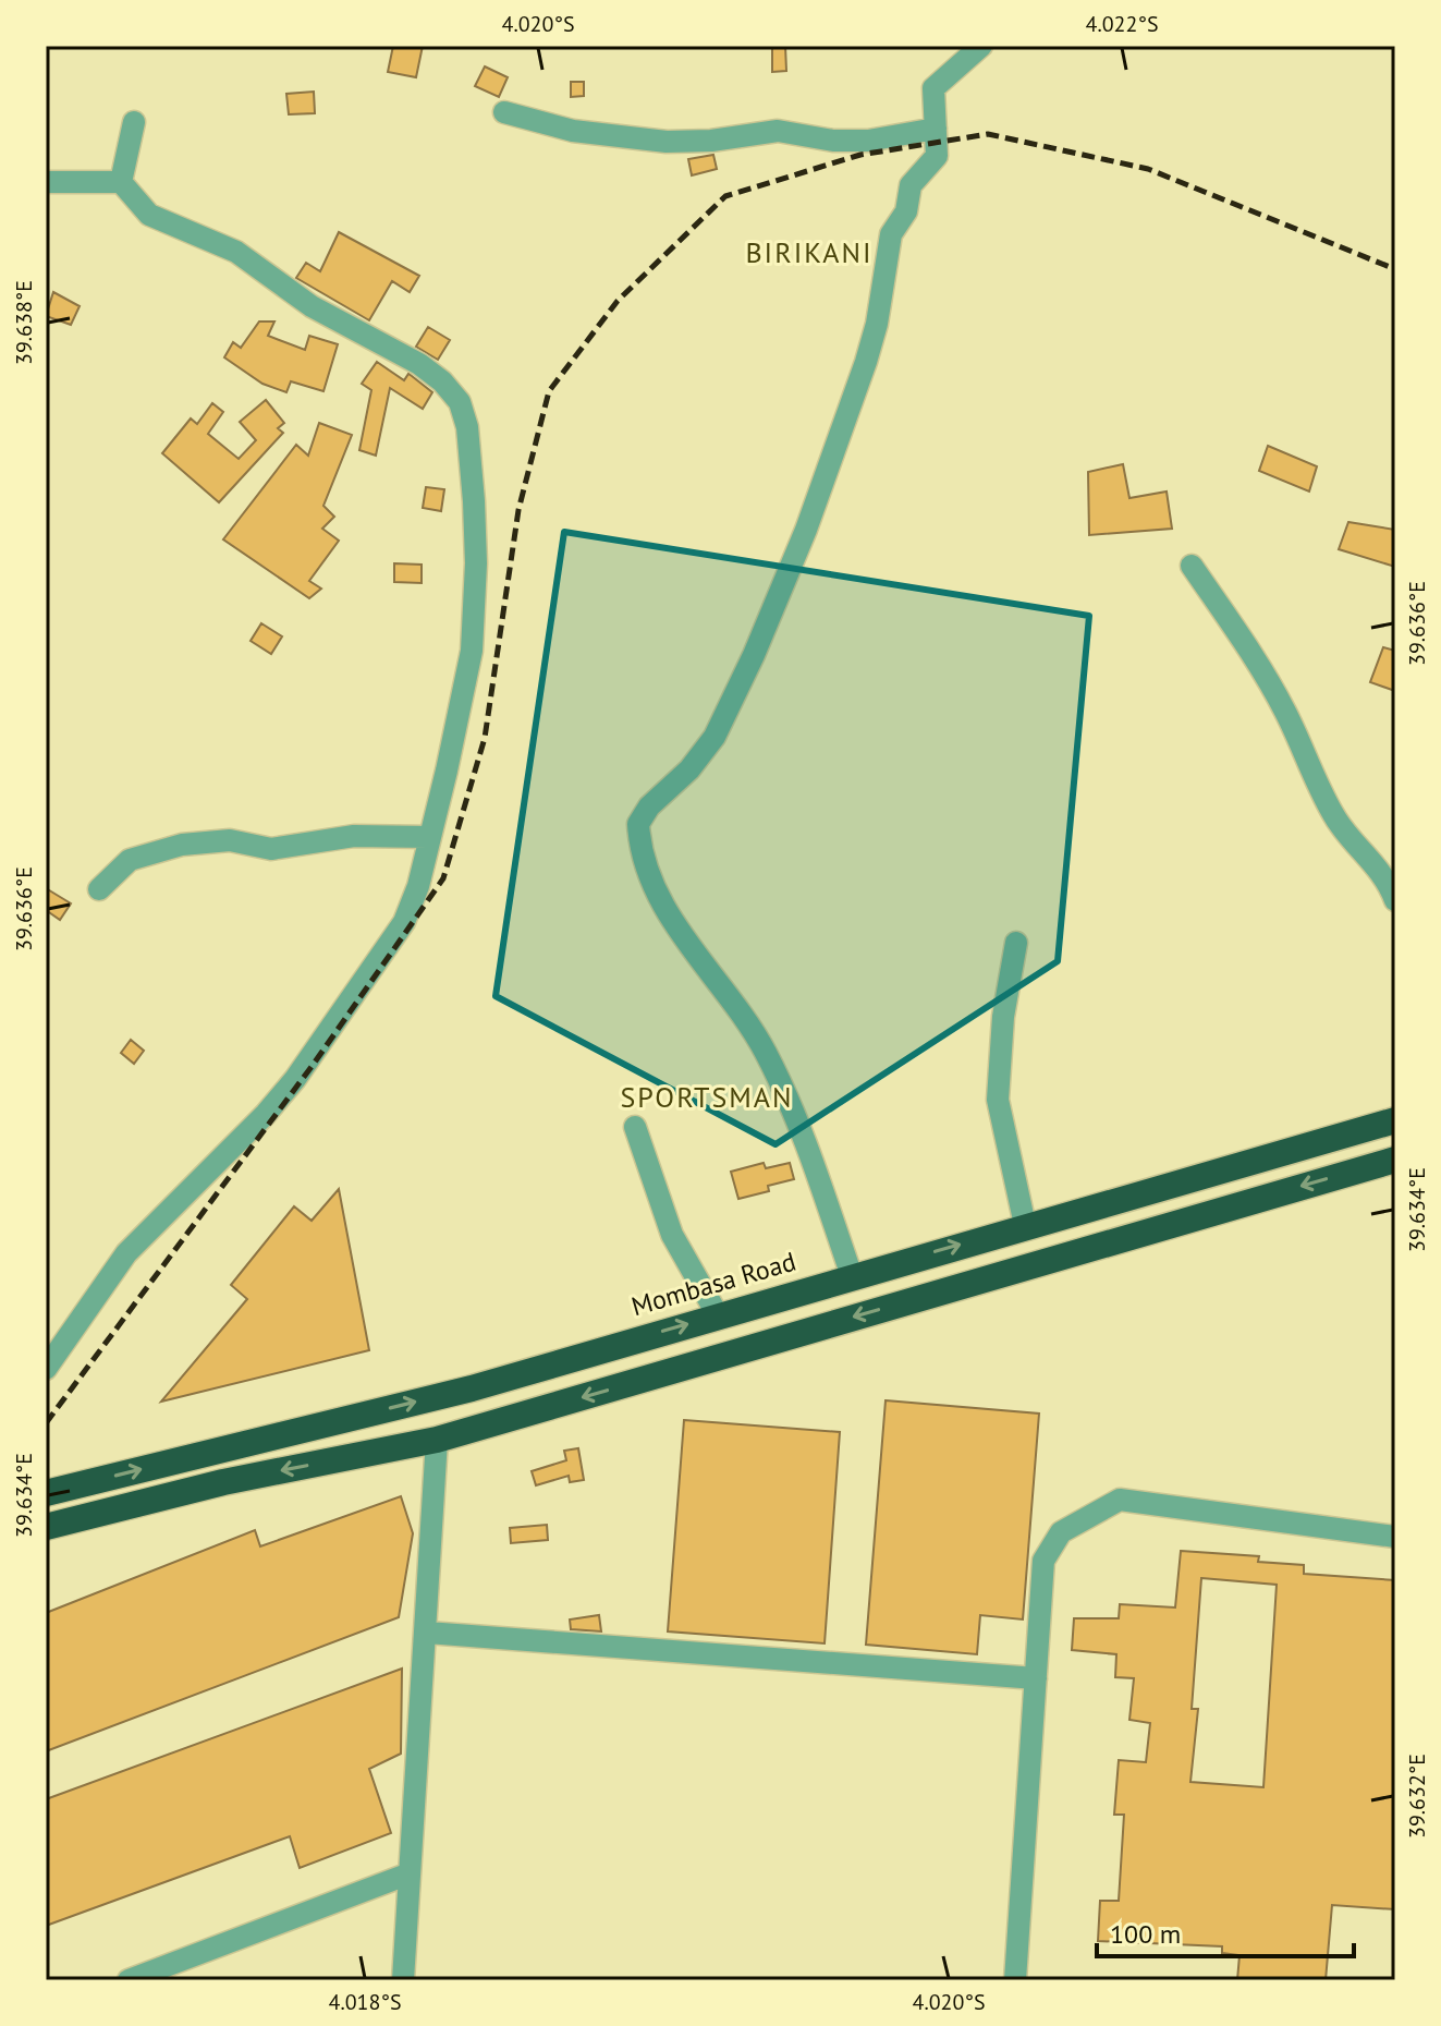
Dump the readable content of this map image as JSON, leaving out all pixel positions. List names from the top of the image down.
{
  "streets": {
    "highway": ["Mombasa Road"]
  },
  "districts": ["BIRIKANI", "SPORTSMAN"],
  "scale_bar": "100 m",
  "coordinates": [
    "4.020°S",
    "4.022°S",
    "39.638°E",
    "39.636°E",
    "39.634°E",
    "39.632°E",
    "4.018°S"
  ]
}
